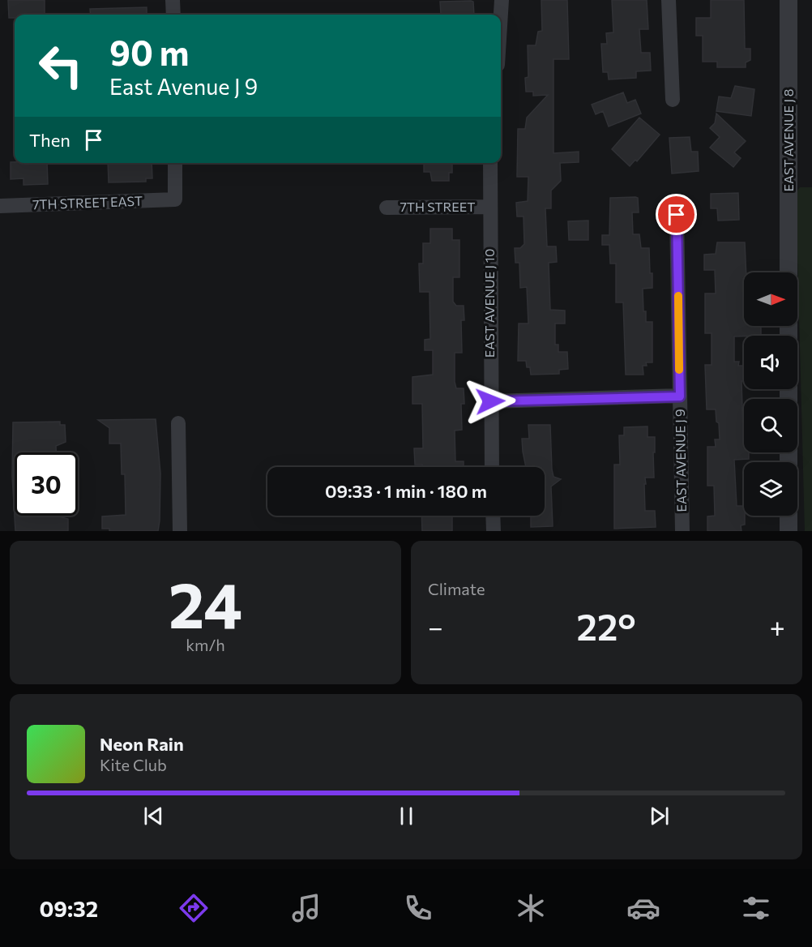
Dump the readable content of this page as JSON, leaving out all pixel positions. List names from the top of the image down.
{
  "streets": {
    "street": [
      "EAST AVENUE J 8",
      "7TH STREET EAST",
      "7TH STREET",
      "EAST AVENUE J 10",
      "EAST AVENUE J 9"
    ]
  },
  "crossings": [
    ["7TH STREET", "EAST AVENUE J 10"]
  ],
  "north": "right",
  "page": {
    "turn": ["90 m", "East Avenue J 9"],
    "then": "Then",
    "limit": "30",
    "trip": "09:33 · 1 min · 180 m",
    "tile": [
      ["24", "km/h"],
      "Climate"
    ],
    "heat": ["−", "22°", "+"],
    "song": ["Neon Rain", "Kite Club"],
    "tabs": "09:32"
  }
}
